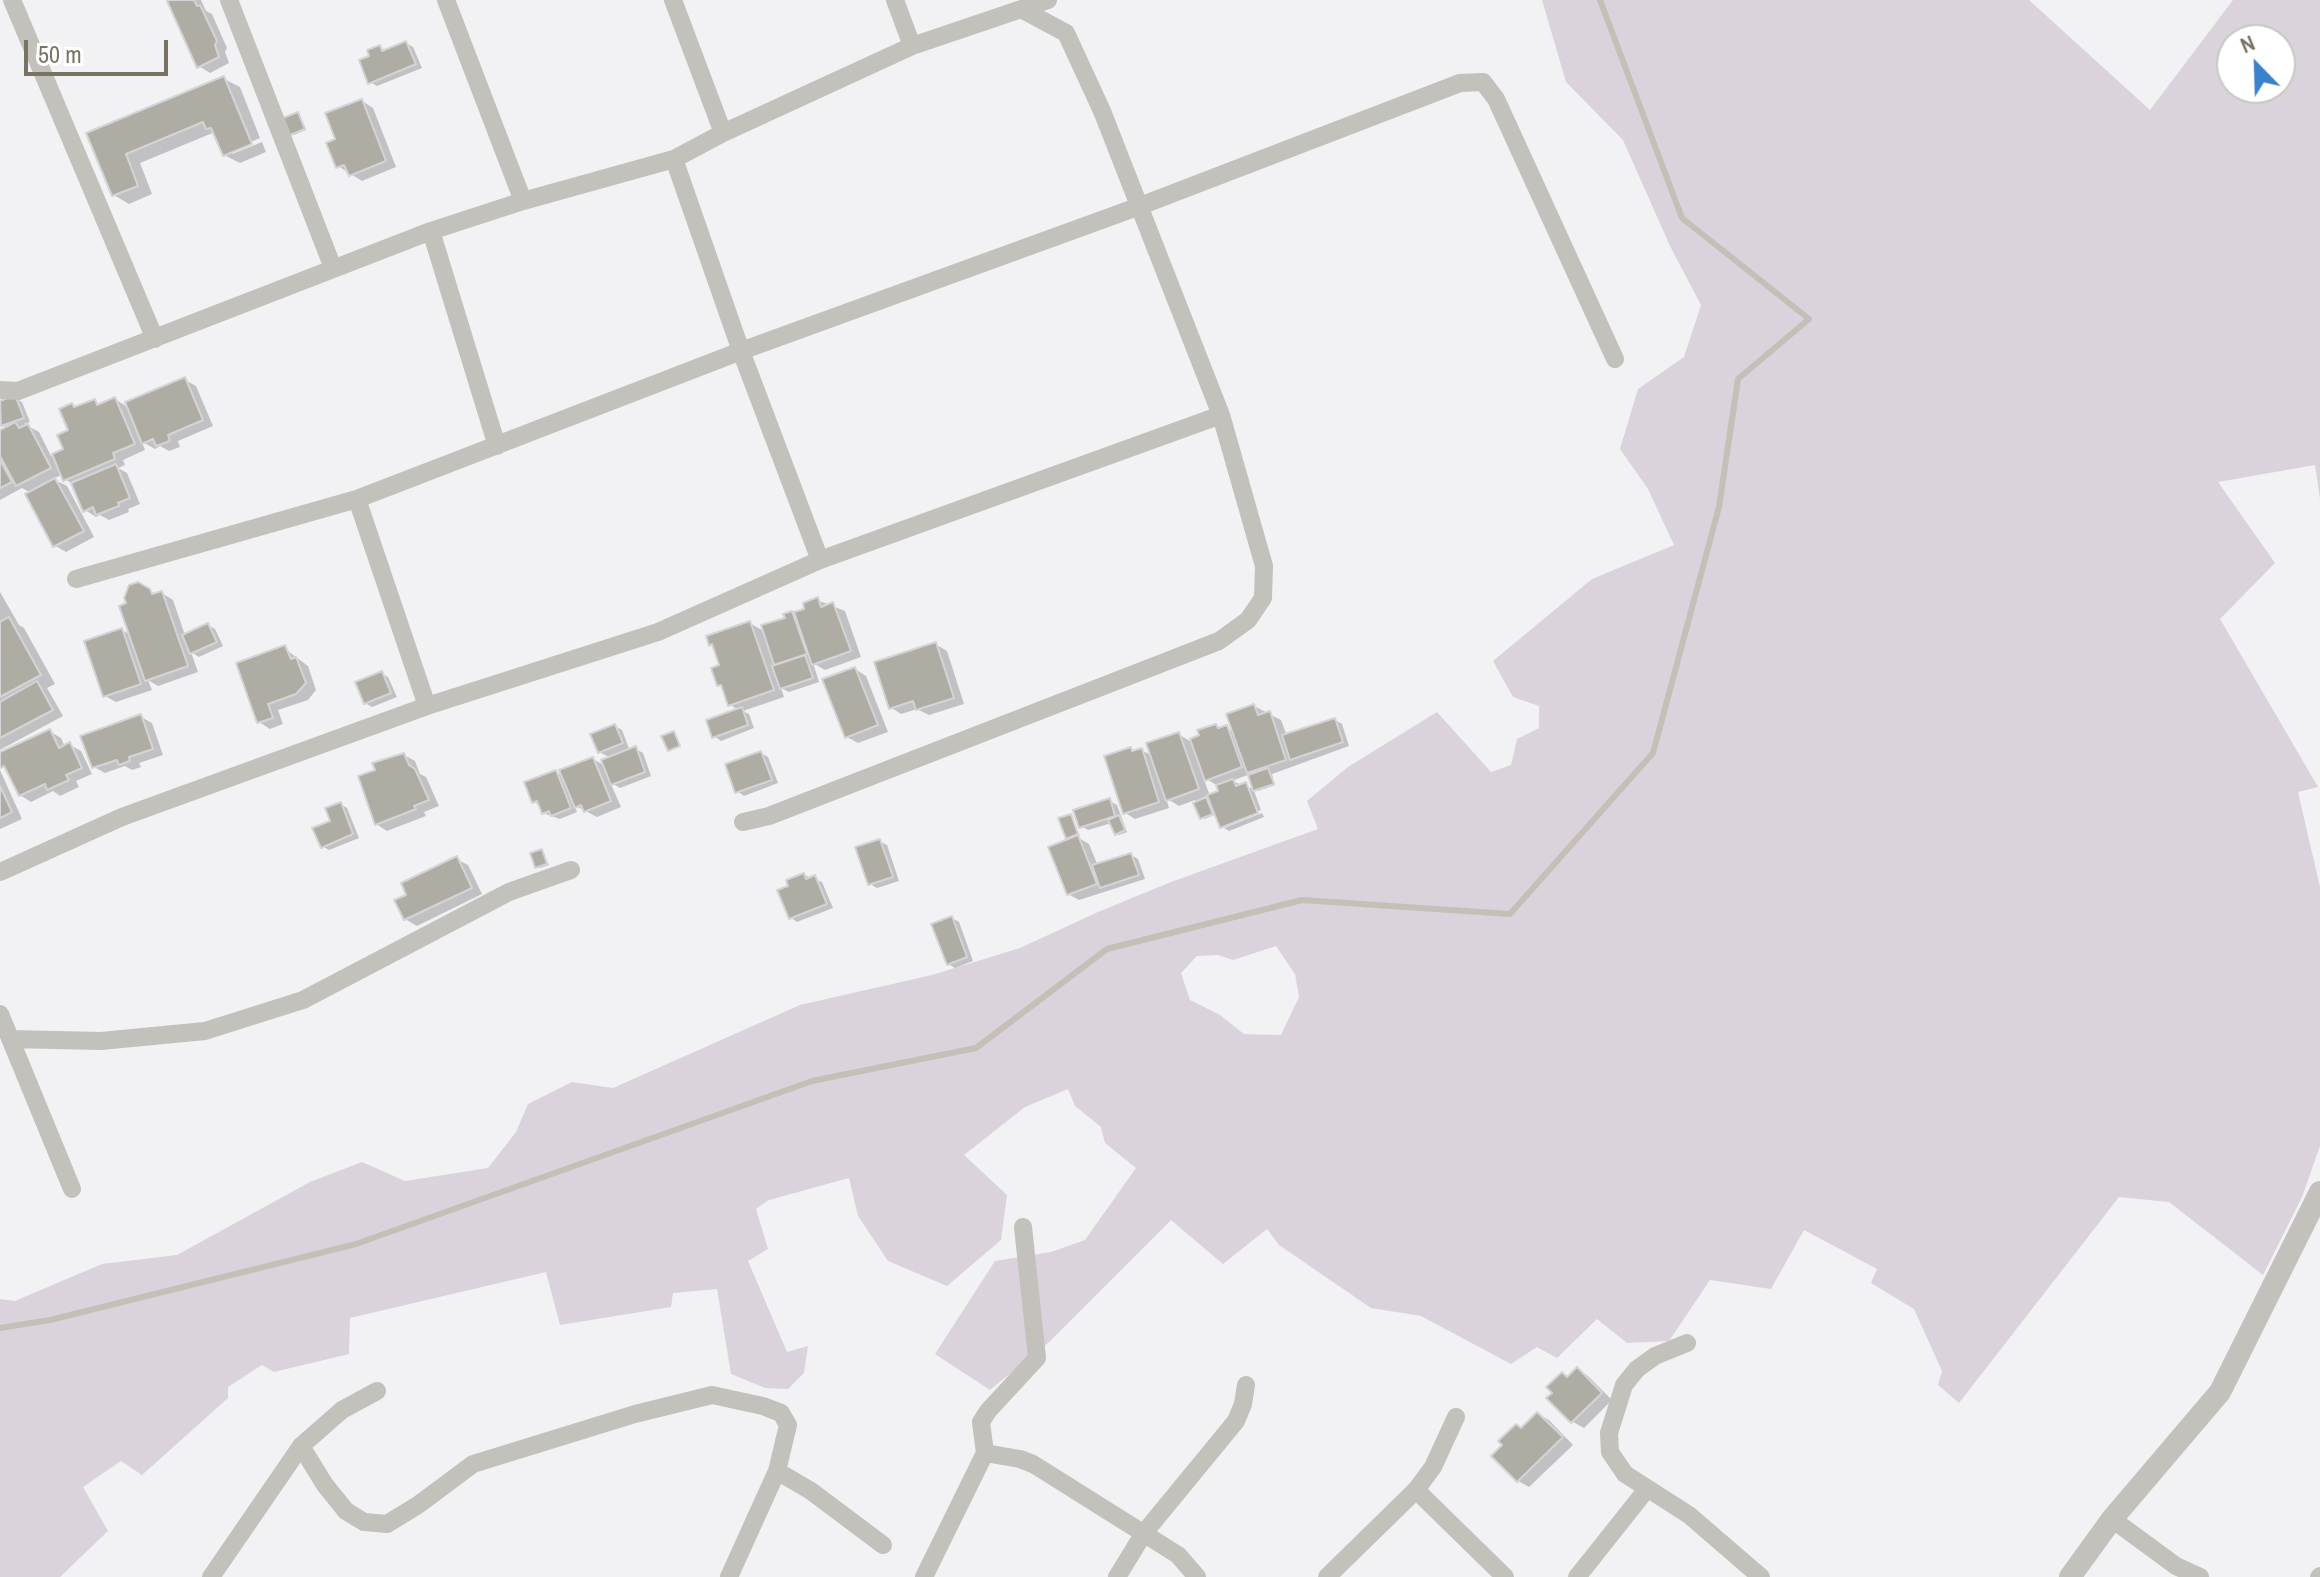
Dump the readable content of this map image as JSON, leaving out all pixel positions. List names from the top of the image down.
{
  "scale_bar": "50 m",
  "north": "top left"
}
